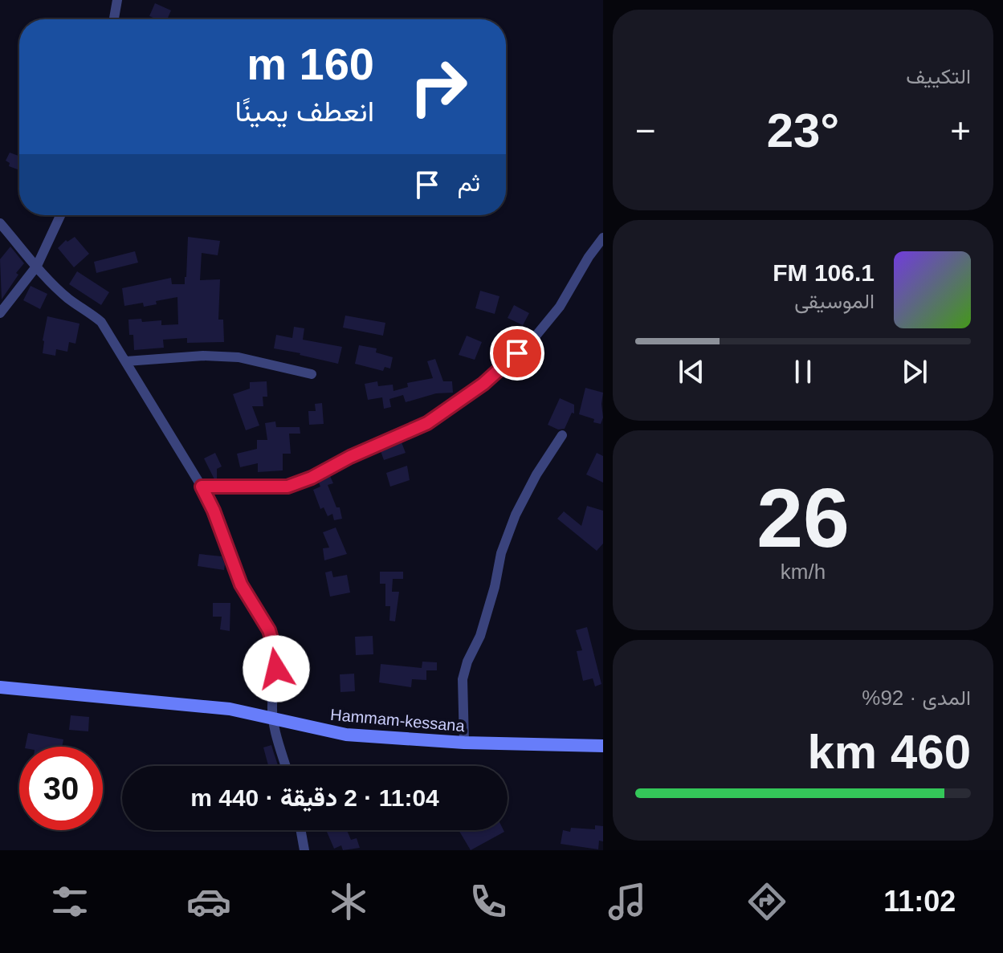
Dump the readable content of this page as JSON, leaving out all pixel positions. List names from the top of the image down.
{
  "streets": {
    "street": ["Hammam-kessana"]
  },
  "page": {
    "tile": [
      "التكييف",
      ["26", "km/h"],
      ["المدى · 92%", "460 km"]
    ],
    "turn": ["160 m", "انعطف يمينًا"],
    "heat": ["−", "23°", "+"],
    "then": "ثم",
    "song": ["106.1 FM", "الموسيقى"],
    "limit": "30",
    "trip": "11:04 · 2 دقيقة · 440 m",
    "tabs": "11:02"
  }
}
